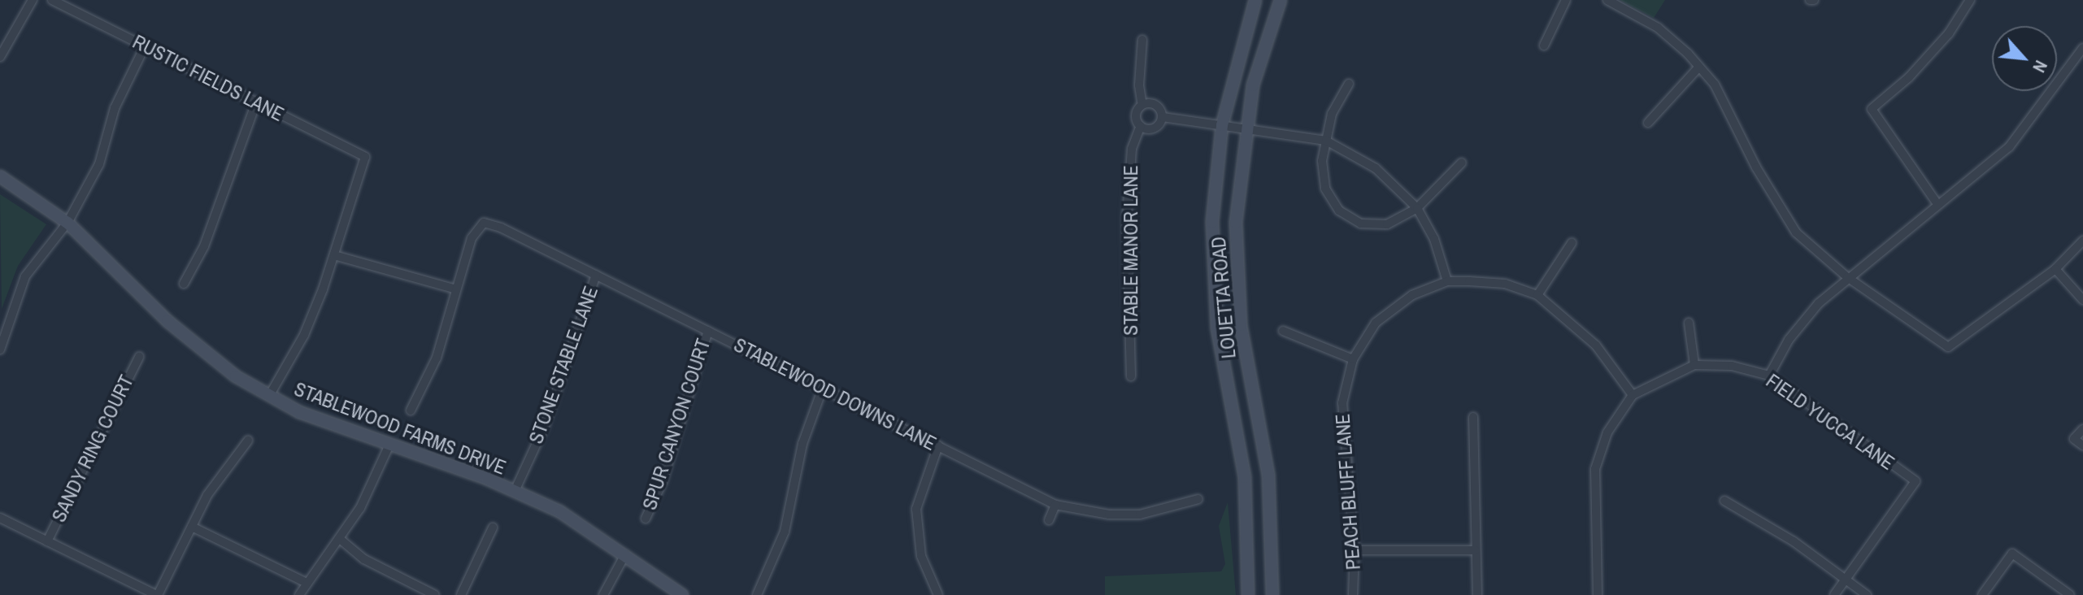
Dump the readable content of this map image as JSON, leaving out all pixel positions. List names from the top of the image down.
{
  "streets": {
    "main road": ["LOUETTA ROAD", "STABLEWOOD FARMS DRIVE"],
    "street": [
      "RUSTIC FIELDS LANE",
      "STABLE MANOR LANE",
      "STONE STABLE LANE",
      "STABLEWOOD DOWNS LANE",
      "FIELD YUCCA LANE",
      "SPUR CANYON COURT",
      "SANDY RING COURT",
      "PEACH BLUFF LANE"
    ]
  },
  "crossings": [
    ["STONE STABLE LANE", "STABLEWOOD DOWNS LANE"],
    ["STONE STABLE LANE", "STABLEWOOD FARMS DRIVE"],
    ["STABLEWOOD DOWNS LANE", "SPUR CANYON COURT"]
  ],
  "north": "bottom right"
}
